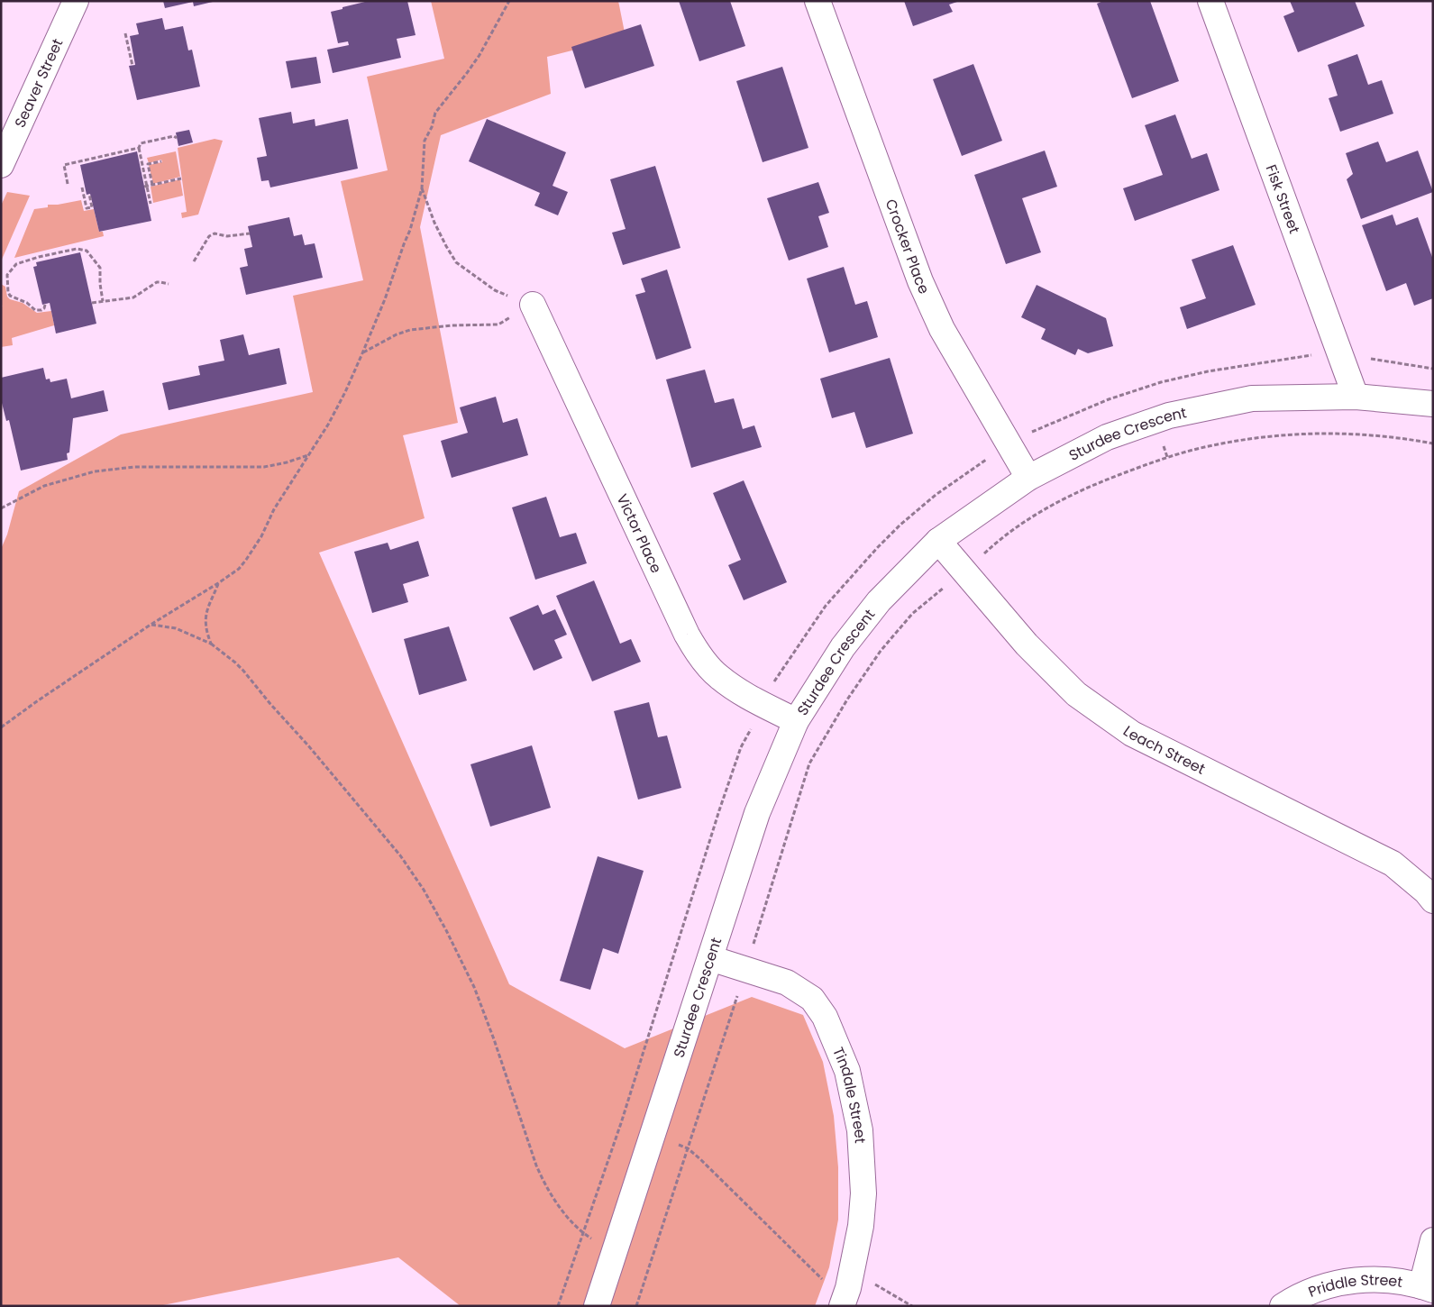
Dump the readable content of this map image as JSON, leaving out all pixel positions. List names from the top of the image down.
{
  "streets": {
    "street": [
      "Seaver Street",
      "Fisk Street",
      "Crocker Place",
      "Sturdee Crescent",
      "Victor Place",
      "Leach Street",
      "Tindale Street",
      "Priddle Street"
    ]
  },
  "crossings": [
    ["Fisk Street", "Sturdee Crescent"],
    ["Crocker Place", "Sturdee Crescent"],
    ["Sturdee Crescent", "Victor Place"],
    ["Sturdee Crescent", "Leach Street"],
    ["Sturdee Crescent", "Tindale Street"]
  ]
}
